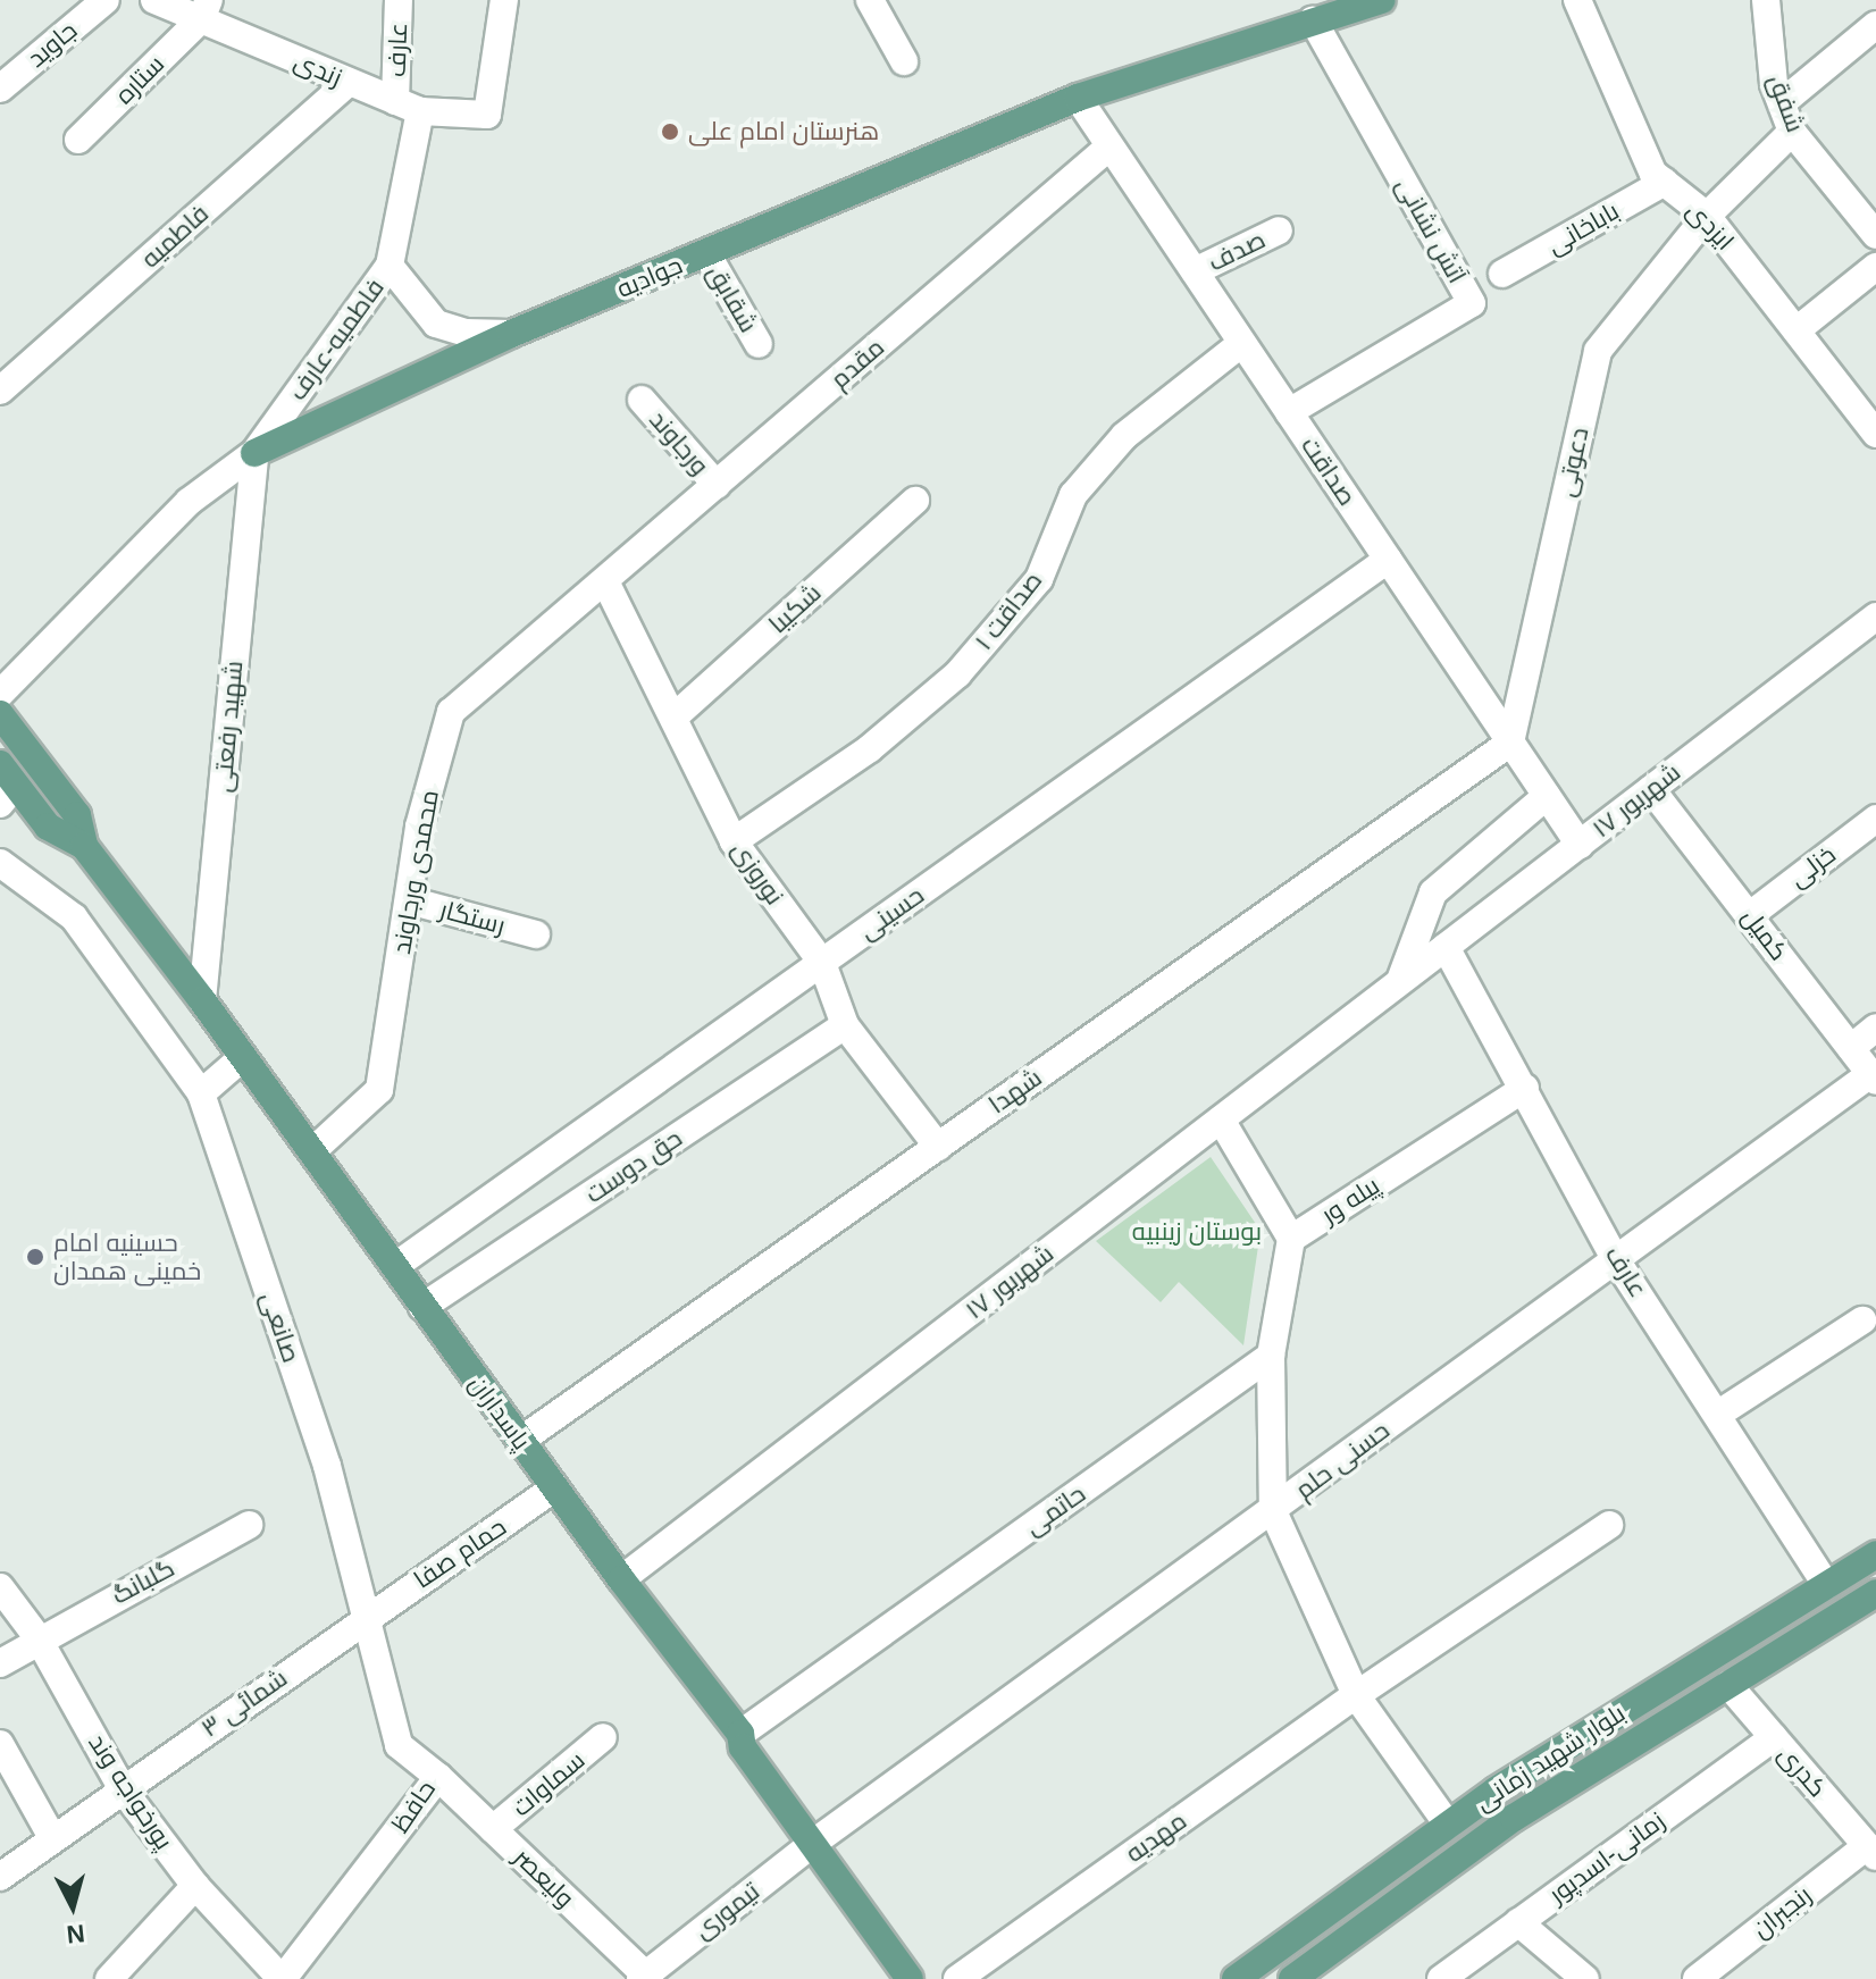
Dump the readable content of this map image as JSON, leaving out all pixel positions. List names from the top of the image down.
{
  "streets": {
    "main road": ["جوادیه", "پاسداران", "بلوار شهید زمانی"],
    "street": [
      "جاوید",
      "عارف",
      "زندی",
      "ستاره",
      "شفق",
      "ایزدی",
      "باباخانی",
      "آتش نشانی",
      "فاطمیه",
      "صدف",
      "شقابق",
      "فاطمیه-عارف",
      "مقدم",
      "ورجاوند",
      "دعوتی",
      "صداقت",
      "شکیبا",
      "صداقت ۱",
      "شهید رفعتی",
      "۱۷ شهریور",
      "خزلی",
      "محمدی ورجاوند",
      "نوروزی",
      "حسینی",
      "رستگار",
      "کمیل",
      "شهدا",
      "حق دوست",
      "پیله ور",
      "صانعی",
      "حسنی حلم",
      "حاتمی",
      "حمام صفا",
      "گلبانگ",
      "شمائی ۳",
      "کدری",
      "سماوات",
      "پورخواجه وند",
      "حافظ",
      "مهدیه",
      "زمانی-اسدپور",
      "ولیعصر",
      "تیموری",
      "رنجبران"
    ]
  },
  "crossings": [
    ["عارف", "زندی"],
    ["عارف", "فاطمیه-عارف"],
    ["عارف", "۱۷ شهریور"],
    ["عارف", "پیله ور"],
    ["عارف", "حسنی حلم"],
    ["عارف", "بلوار شهید زمانی"],
    ["زندی", "ستاره"],
    ["زندی", "فاطمیه"],
    ["زندی", "فاطمیه-عارف"],
    ["شفق", "دعوتی"],
    ["ایزدی", "باباخانی"],
    ["ایزدی", "دعوتی"],
    ["آتش نشانی", "جوادیه"],
    ["آتش نشانی", "صداقت"],
    ["صدف", "صداقت"],
    ["جوادیه", "شقابق"],
    ["جوادیه", "فاطمیه-عارف"],
    ["جوادیه", "صداقت"],
    ["جوادیه", "شهید رفعتی"],
    ["فاطمیه-عارف", "شهید رفعتی"],
    ["مقدم", "ورجاوند"],
    ["مقدم", "صداقت"],
    ["مقدم", "محمدی ورجاوند"],
    ["مقدم", "نوروزی"],
    ["دعوتی", "صداقت"],
    ["دعوتی", "شهدا"],
    ["صداقت", "صداقت ۱"],
    ["صداقت", "۱۷ شهریور"],
    ["صداقت", "حسینی"],
    ["صداقت", "شهدا"],
    ["شکیبا", "نوروزی"],
    ["صداقت ۱", "نوروزی"],
    ["شهید رفعتی", "پاسداران"],
    ["۱۷ شهریور", "کمیل"],
    ["۱۷ شهریور", "پاسداران"],
    ["خزلی", "کمیل"],
    ["محمدی ورجاوند", "نوروزی"],
    ["محمدی ورجاوند", "رستگار"],
    ["محمدی ورجاوند", "پاسداران"],
    ["نوروزی", "حسینی"],
    ["نوروزی", "شهدا"],
    ["نوروزی", "حق دوست"],
    ["حسینی", "پاسداران"],
    ["کمیل", "حسنی حلم"],
    ["شهدا", "پاسداران"],
    ["حق دوست", "پاسداران"],
    ["صانعی", "حمام صفا"],
    ["صانعی", "شمائی ۳"],
    ["صانعی", "حافظ"],
    ["پاسداران", "حسنی حلم"],
    ["پاسداران", "حاتمی"],
    ["پاسداران", "حمام صفا"],
    ["پاسداران", "تیموری"],
    ["حسنی حلم", "تیموری"],
    ["حمام صفا", "شمائی ۳"],
    ["حمام صفا", "حافظ"],
    ["گلبانگ", "پورخواجه وند"],
    ["شمائی ۳", "پورخواجه وند"],
    ["شمائی ۳", "حافظ"],
    ["بلوار شهید زمانی", "کدری"],
    ["کدری", "زمانی-اسدپور"],
    ["کدری", "رنجبران"],
    ["سماوات", "ولیعصر"],
    ["پورخواجه وند", "حافظ"],
    ["حافظ", "ولیعصر"],
    ["ولیعصر", "تیموری"]
  ],
  "parks": ["بوستان زینبیه"],
  "places": ["هنرستان امام علی", "حسینیه امام خمینی همدان"],
  "north": "bottom"
}
